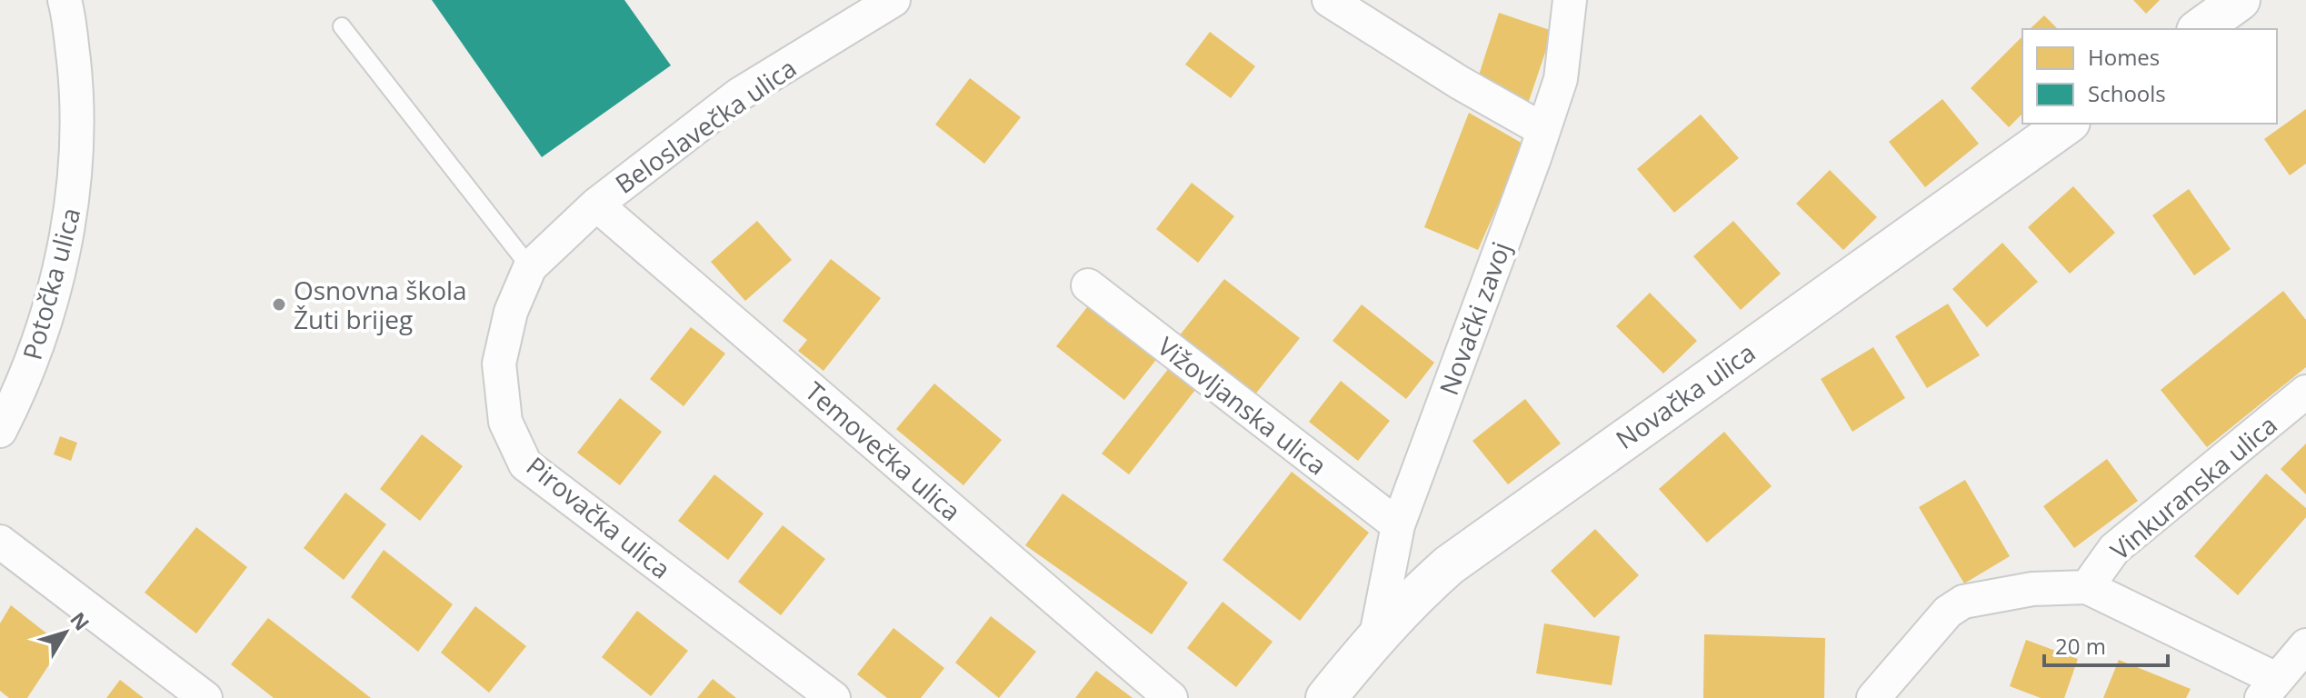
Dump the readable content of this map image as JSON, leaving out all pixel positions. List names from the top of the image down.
{
  "streets": {
    "street": [
      "Beloslavečka ulica",
      "Potočka ulica",
      "Novački zavoj",
      "Novačka ulica",
      "Vižovljanska ulica",
      "Temovečka ulica",
      "Vinkuranska ulica",
      "Pirovačka ulica"
    ]
  },
  "crossings": [
    ["Beloslavečka ulica", "Temovečka ulica"],
    ["Beloslavečka ulica", "Pirovačka ulica"],
    ["Novački zavoj", "Novačka ulica"],
    ["Novački zavoj", "Vižovljanska ulica"]
  ],
  "places": ["Osnovna škola Žuti brijeg"],
  "legend": ["Homes", "Schools"],
  "scale_bar": "20 m",
  "north": "top right"
}
